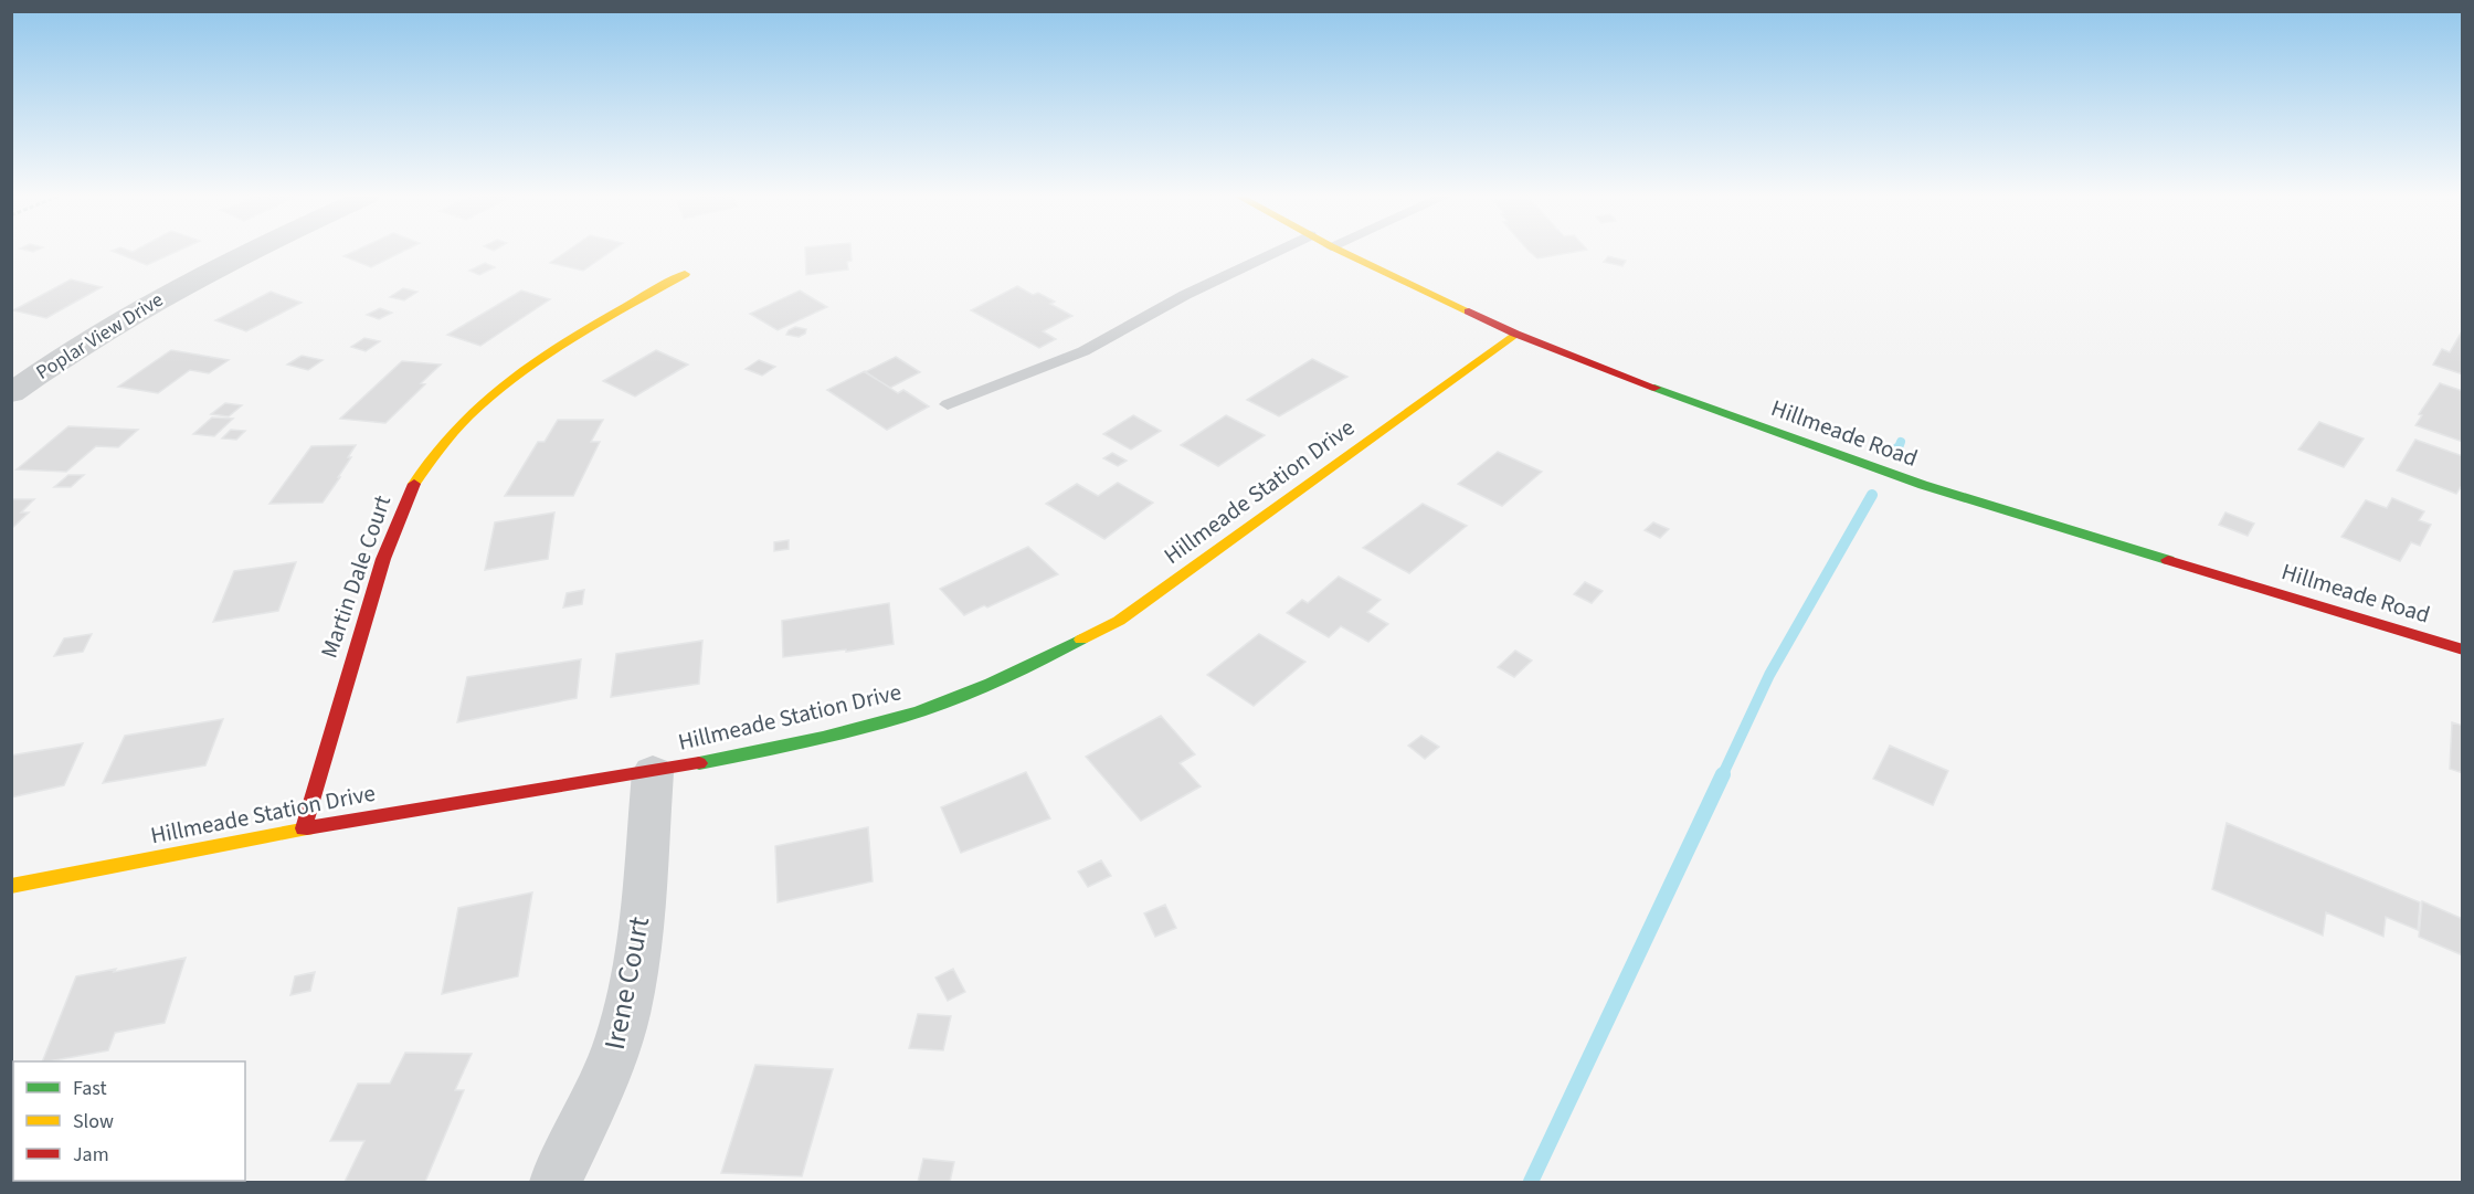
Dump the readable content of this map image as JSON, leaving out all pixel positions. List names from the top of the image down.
{
  "streets": {
    "street": [
      "Poplar View Drive",
      "Hillmeade Road",
      "Hillmeade Station Drive",
      "Martin Dale Court",
      "Irene Court"
    ]
  },
  "crossings": [
    ["Hillmeade Road", "Hillmeade Station Drive"],
    ["Hillmeade Station Drive", "Martin Dale Court"],
    ["Hillmeade Station Drive", "Irene Court"]
  ],
  "legend": ["Fast", "Slow", "Jam"]
}
